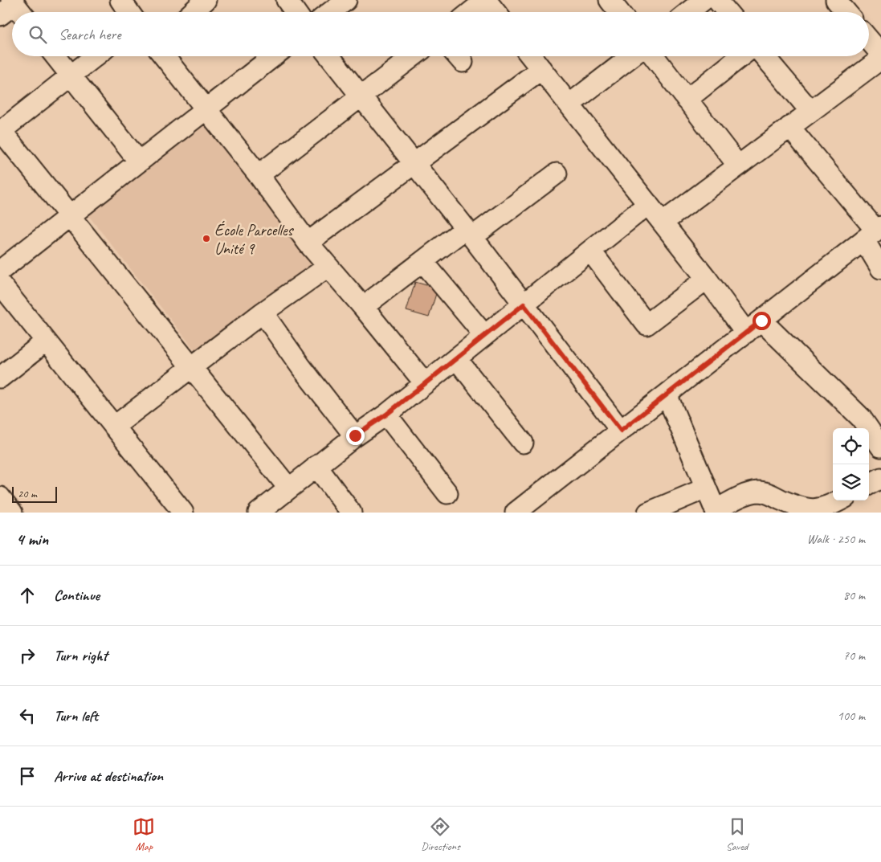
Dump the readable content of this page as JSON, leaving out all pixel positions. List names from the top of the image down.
{
  "places": ["École Parcelles Unité 9"],
  "scale_bar": "20 m",
  "page": {
    "search": "Search here",
    "scale": "20 m",
    "heading": ["4 min", "Walk · 250 m"],
    "list": [
      ["Continue", "80 m"],
      ["Turn right", "70 m"],
      ["Turn left", "100 m"],
      "Arrive at destination"
    ],
    "nav": ["Map", "Directions", "Saved"]
  }
}
